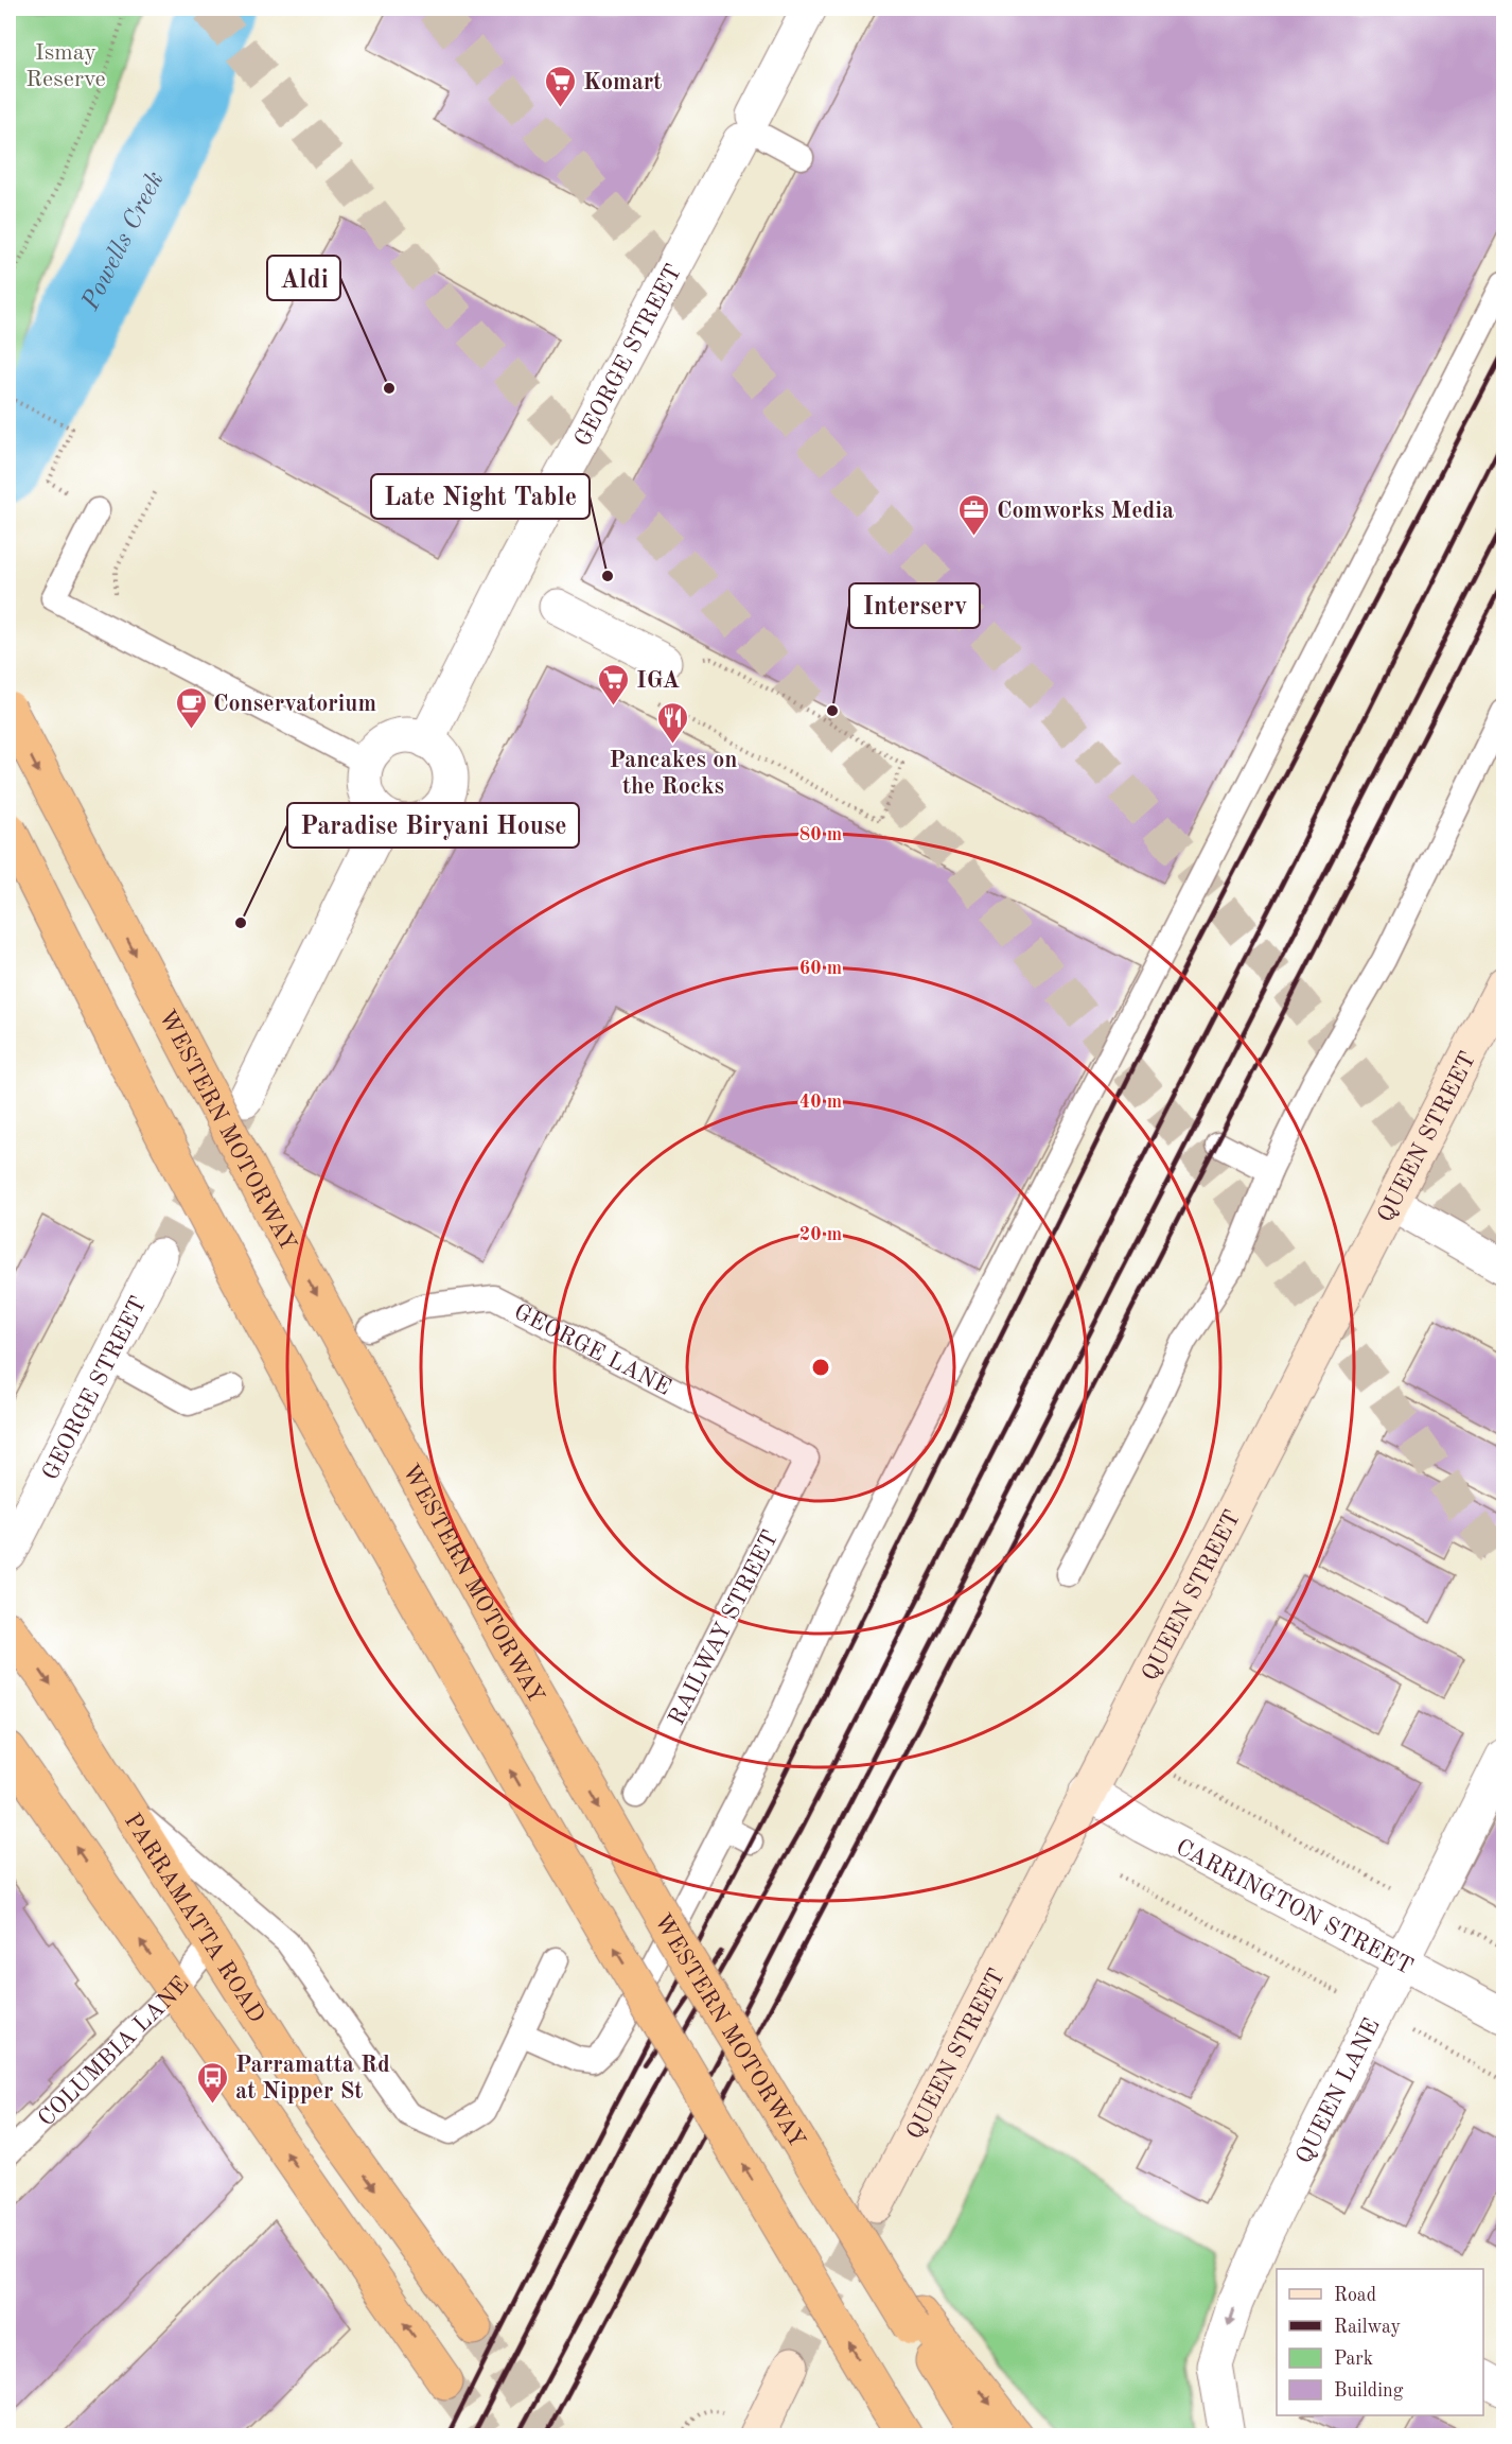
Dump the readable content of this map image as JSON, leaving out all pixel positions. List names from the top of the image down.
{
  "streets": {
    "highway": ["WESTERN MOTORWAY", "PARRAMATTA ROAD"],
    "street": [
      "GEORGE STREET",
      "QUEEN STREET",
      "CARRINGTON STREET",
      "QUEEN LANE"
    ],
    "lane": ["GEORGE LANE", "RAILWAY STREET", "COLUMBIA LANE"]
  },
  "crossings": [
    ["QUEEN STREET", "CARRINGTON STREET"],
    ["GEORGE LANE", "RAILWAY STREET"],
    ["CARRINGTON STREET", "QUEEN LANE"],
    ["PARRAMATTA ROAD", "COLUMBIA LANE"]
  ],
  "water": ["Powells Creek"],
  "parks": ["Ismay Reserve"],
  "places": {
    "supermarket": ["Komart", "IGA"],
    "other": [
      "Aldi",
      "Late Night Table",
      "Interserv",
      "Paradise Biryani House"
    ],
    "office": ["Comworks Media"],
    "cafe": ["Conservatorium"],
    "restaurant": ["Pancakes on the Rocks"],
    "bus stop": ["Parramatta Rd at Nipper St"]
  },
  "legend": [
    "Road",
    "Railway",
    "Park",
    "Building"
  ],
  "rings": [
    "80 m",
    "60 m",
    "40 m",
    "20 m"
  ]
}
